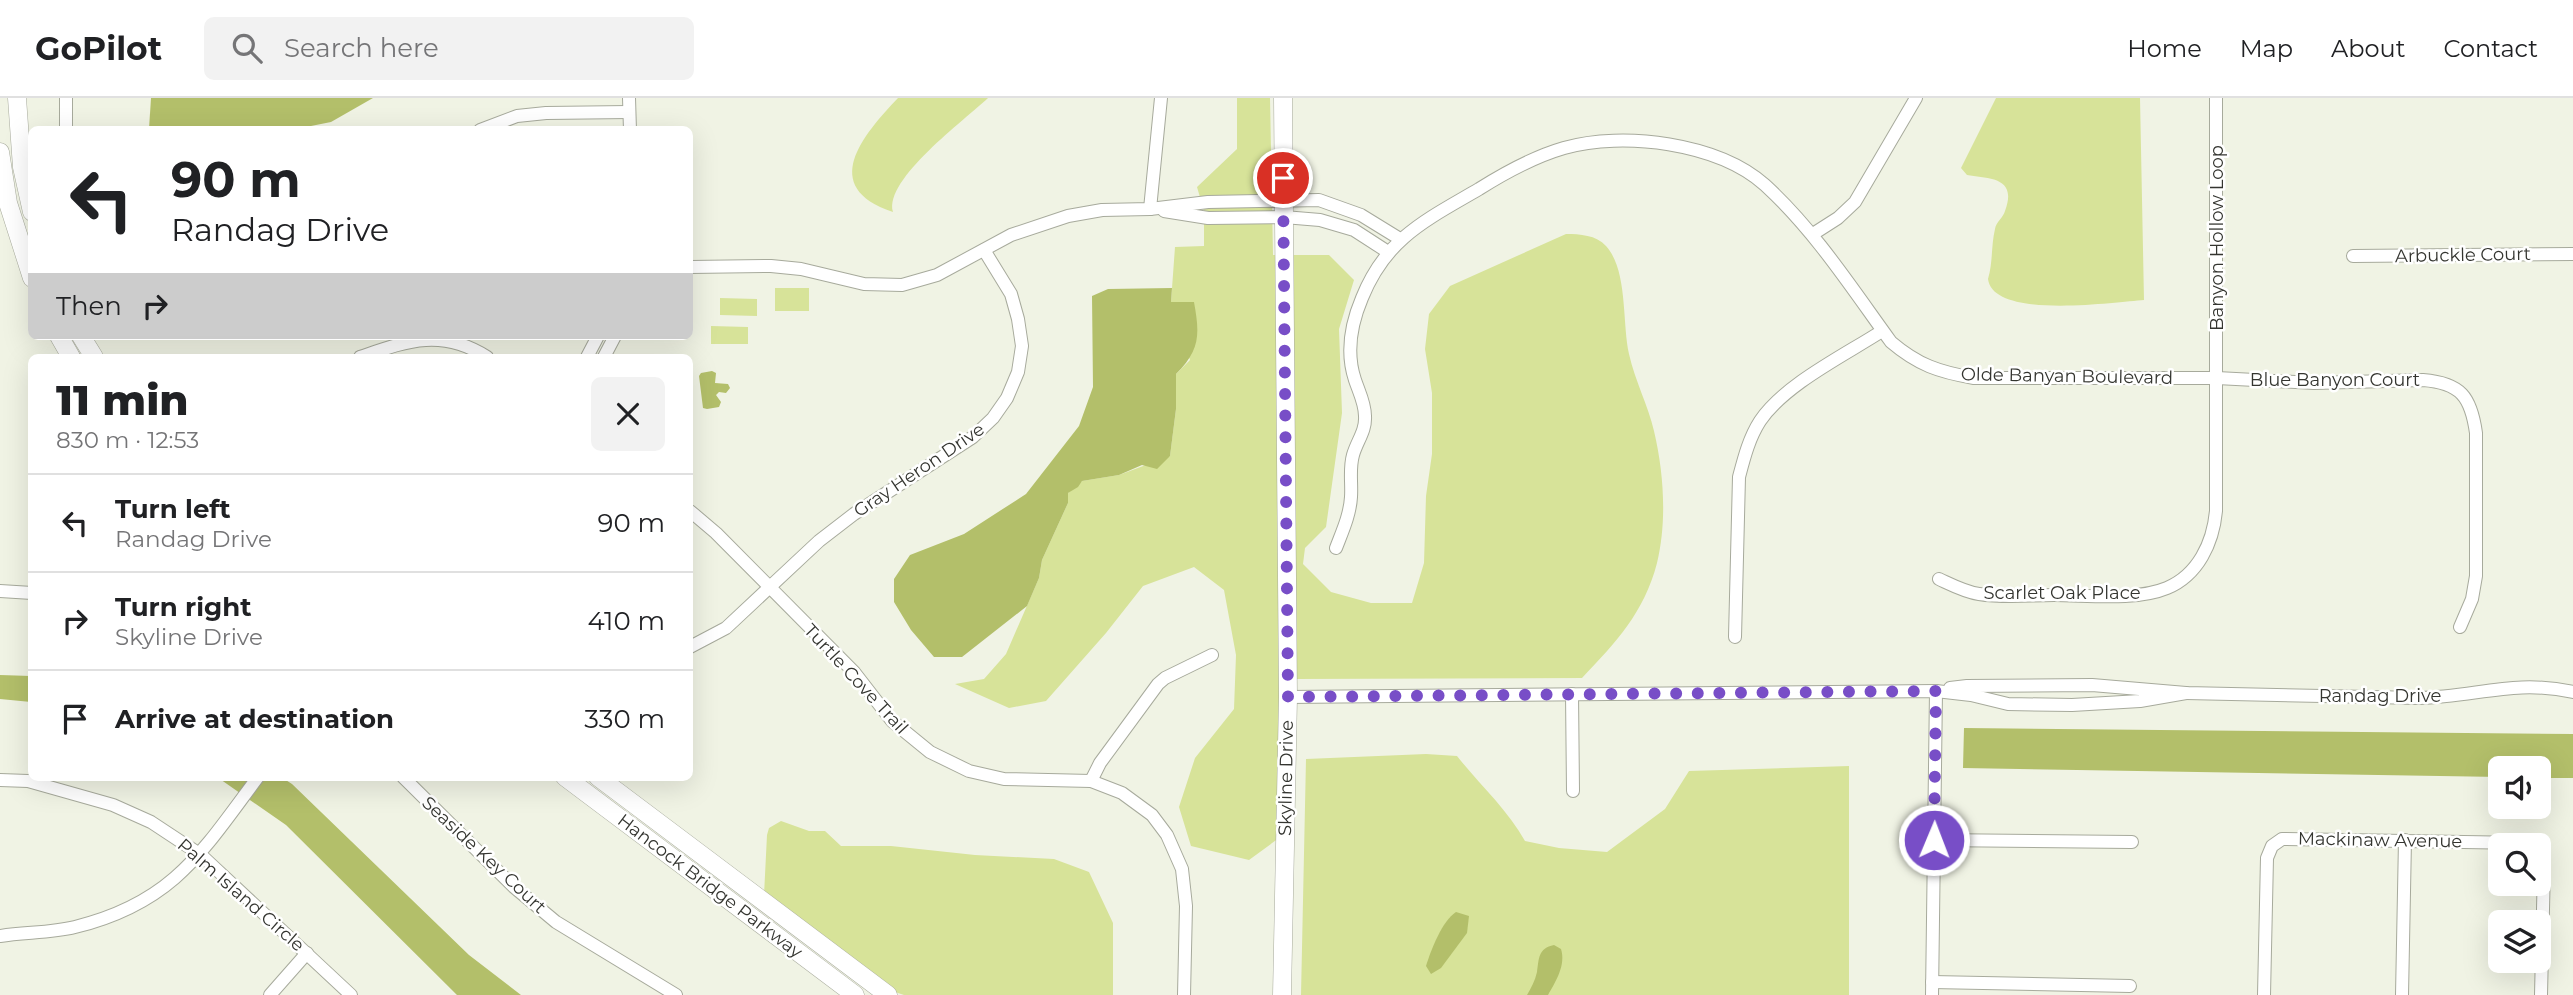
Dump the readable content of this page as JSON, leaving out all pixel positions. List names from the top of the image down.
{
  "streets": {
    "main road": ["Skyline Drive", "Hancock Bridge Parkway"],
    "street": [
      "Banyon Hollow Loop",
      "Arbuckle Court",
      "Olde Banyan Boulevard",
      "Blue Banyon Court",
      "Gray Heron Drive",
      "Scarlet Oak Place",
      "Turtle Cove Trail",
      "Randag Drive",
      "Mackinaw Avenue",
      "Seaside Key Court",
      "Palm Island Circle"
    ]
  },
  "crossings": [
    ["Banyon Hollow Loop", "Olde Banyan Boulevard"],
    ["Banyon Hollow Loop", "Blue Banyon Court"],
    ["Banyon Hollow Loop", "Scarlet Oak Place"],
    ["Olde Banyan Boulevard", "Blue Banyon Court"],
    ["Olde Banyan Boulevard", "Scarlet Oak Place"],
    ["Blue Banyon Court", "Scarlet Oak Place"],
    ["Gray Heron Drive", "Turtle Cove Trail"],
    ["Randag Drive", "Skyline Drive"]
  ],
  "page": {
    "header": "GoPilot",
    "search": "Search here",
    "nav": [
      "Home",
      "Map",
      "About",
      "Contact"
    ],
    "turn": ["90 m", "Randag Drive"],
    "then": "Then",
    "heading": ["11 min", "830 m · 12:53"],
    "list": [
      {
        "name": "Turn left",
        "note": "Randag Drive",
        "value": "90 m"
      },
      {
        "name": "Turn right",
        "note": "Skyline Drive",
        "value": "410 m"
      },
      {
        "name": "Arrive at destination",
        "value": "330 m"
      }
    ]
  }
}
